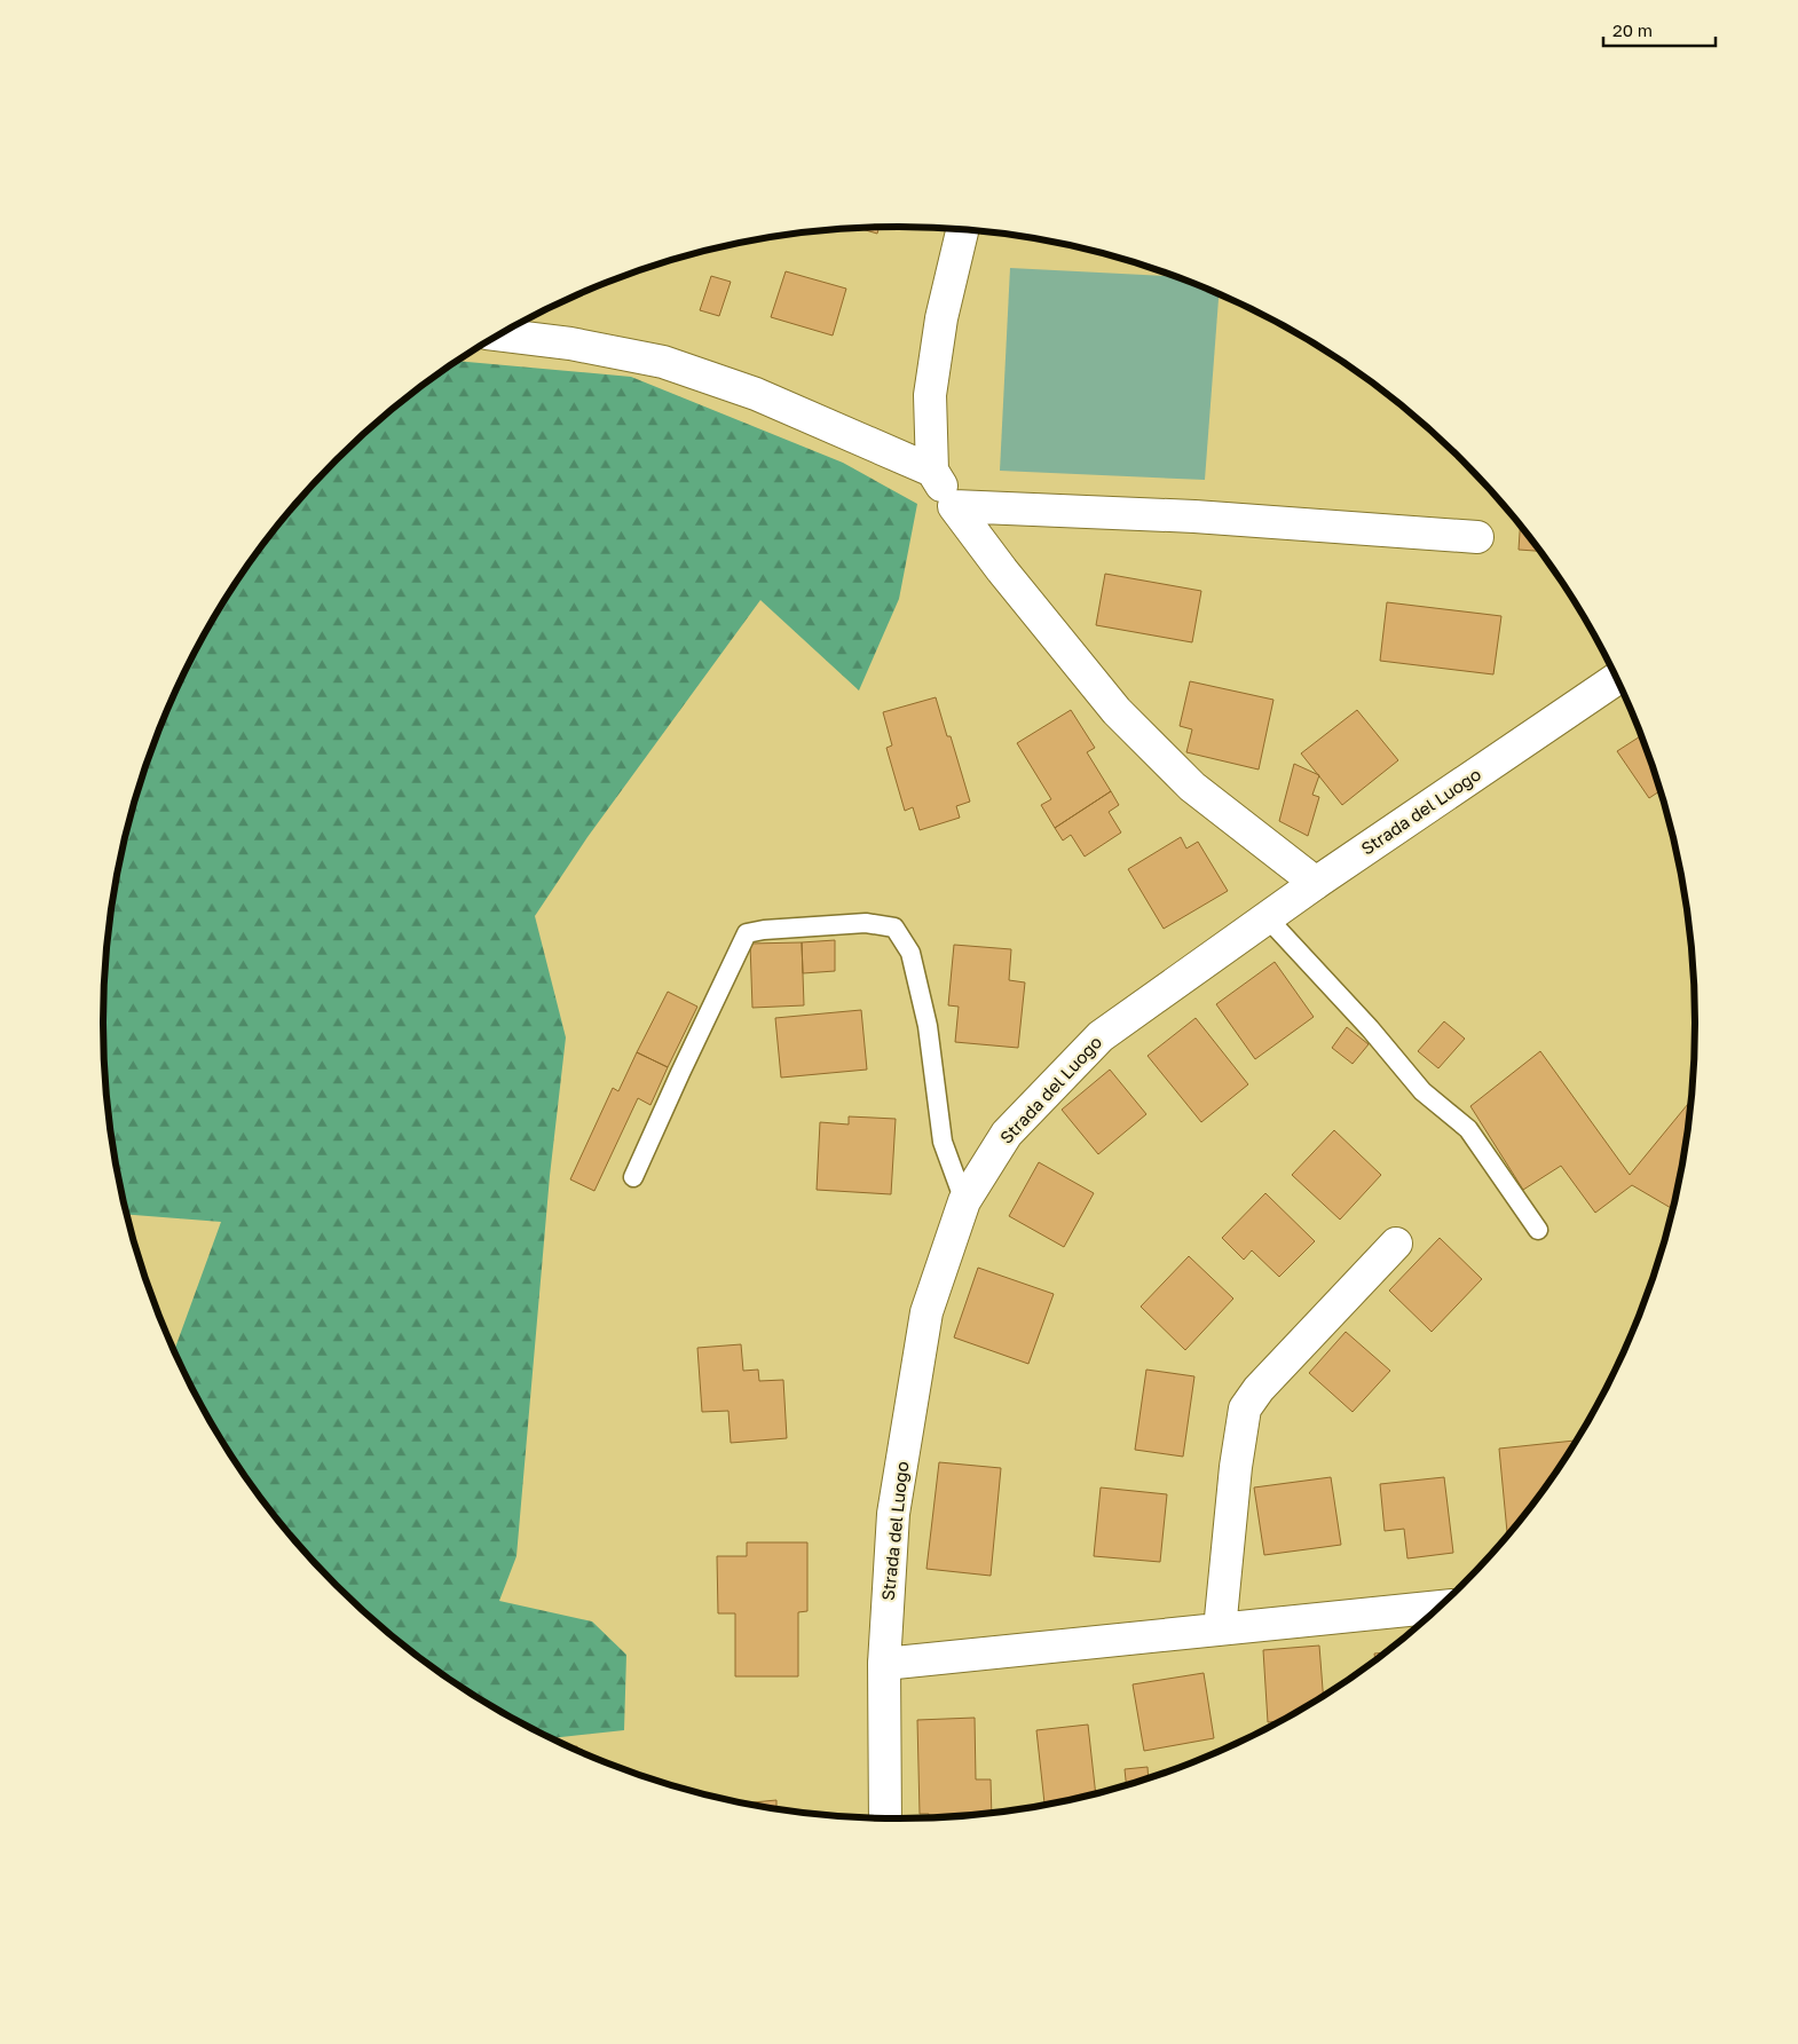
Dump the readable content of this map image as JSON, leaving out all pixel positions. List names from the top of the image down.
{
  "streets": {
    "street": ["Strada del Luogo"]
  },
  "scale_bar": "20 m"
}
